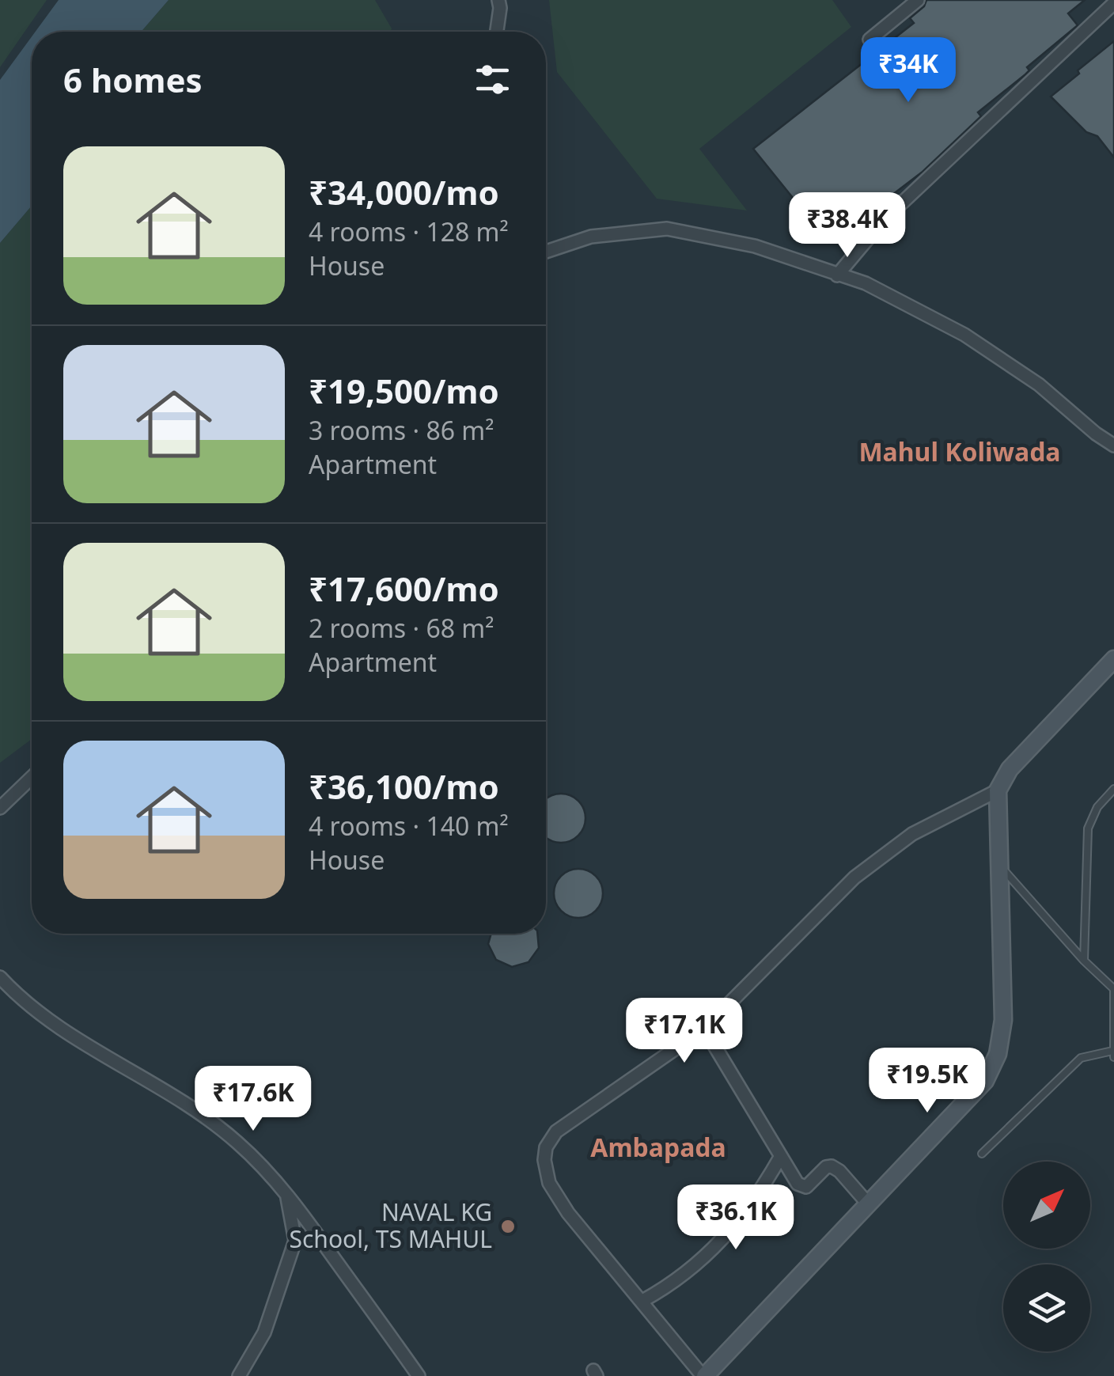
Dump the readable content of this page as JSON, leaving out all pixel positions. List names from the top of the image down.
{
  "districts": ["Mahul Koliwada", "Ambapada"],
  "places": ["NAVAL KG School, TS MAHUL"],
  "north": "top right",
  "page": {
    "heading": "6 homes",
    "price": [
      "₹34K",
      "₹38.4K",
      "₹17.1K",
      "₹19.5K",
      "₹17.6K",
      "₹36.1K"
    ],
    "list": [
      {
        "name": "₹34,000/mo",
        "note": "4 rooms · 128 m² · House"
      },
      {
        "name": "₹19,500/mo",
        "note": "3 rooms · 86 m² · Apartment"
      },
      {
        "name": "₹17,600/mo",
        "note": "2 rooms · 68 m² · Apartment"
      },
      {
        "name": "₹36,100/mo",
        "note": "4 rooms · 140 m² · House"
      }
    ]
  }
}
